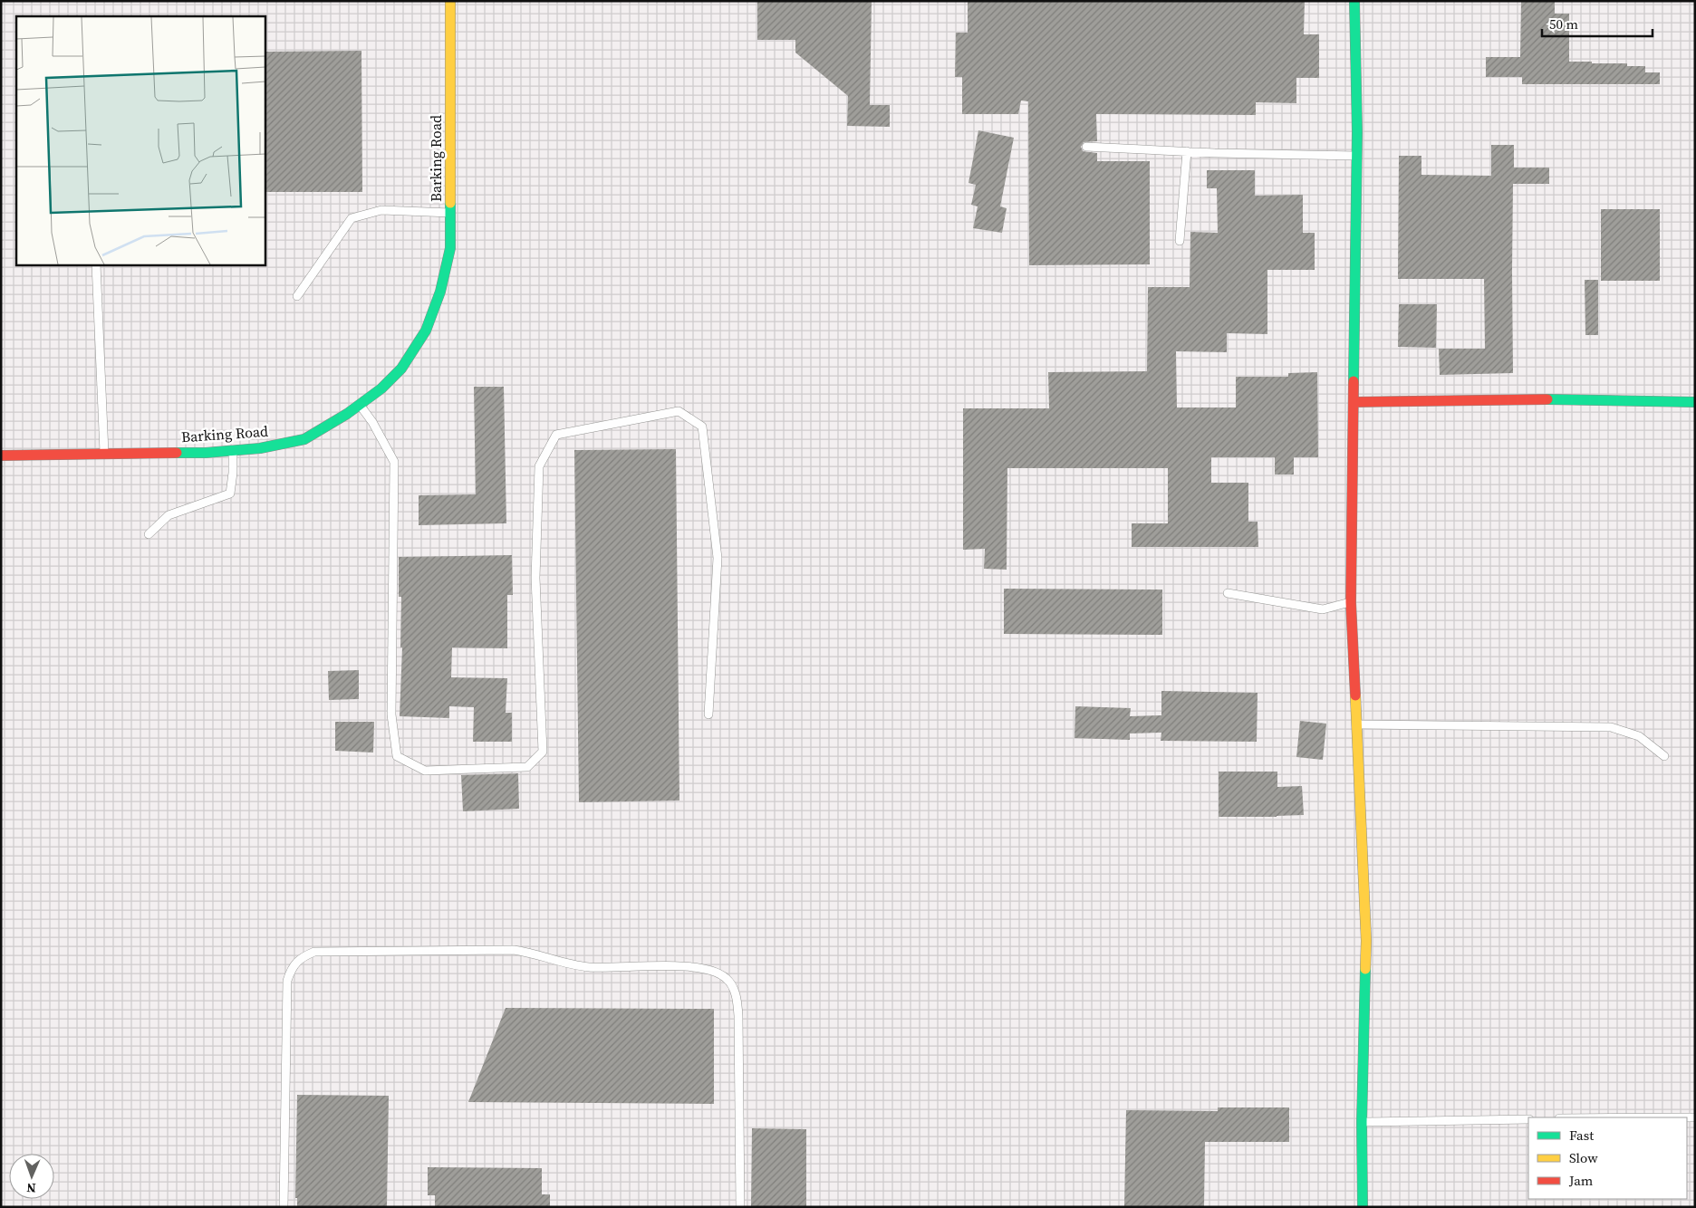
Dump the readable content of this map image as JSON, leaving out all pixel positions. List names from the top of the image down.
{
  "streets": {
    "street": ["Barking Road"]
  },
  "legend": ["Fast", "Slow", "Jam"],
  "scale_bar": "50 m",
  "north": "bottom"
}
